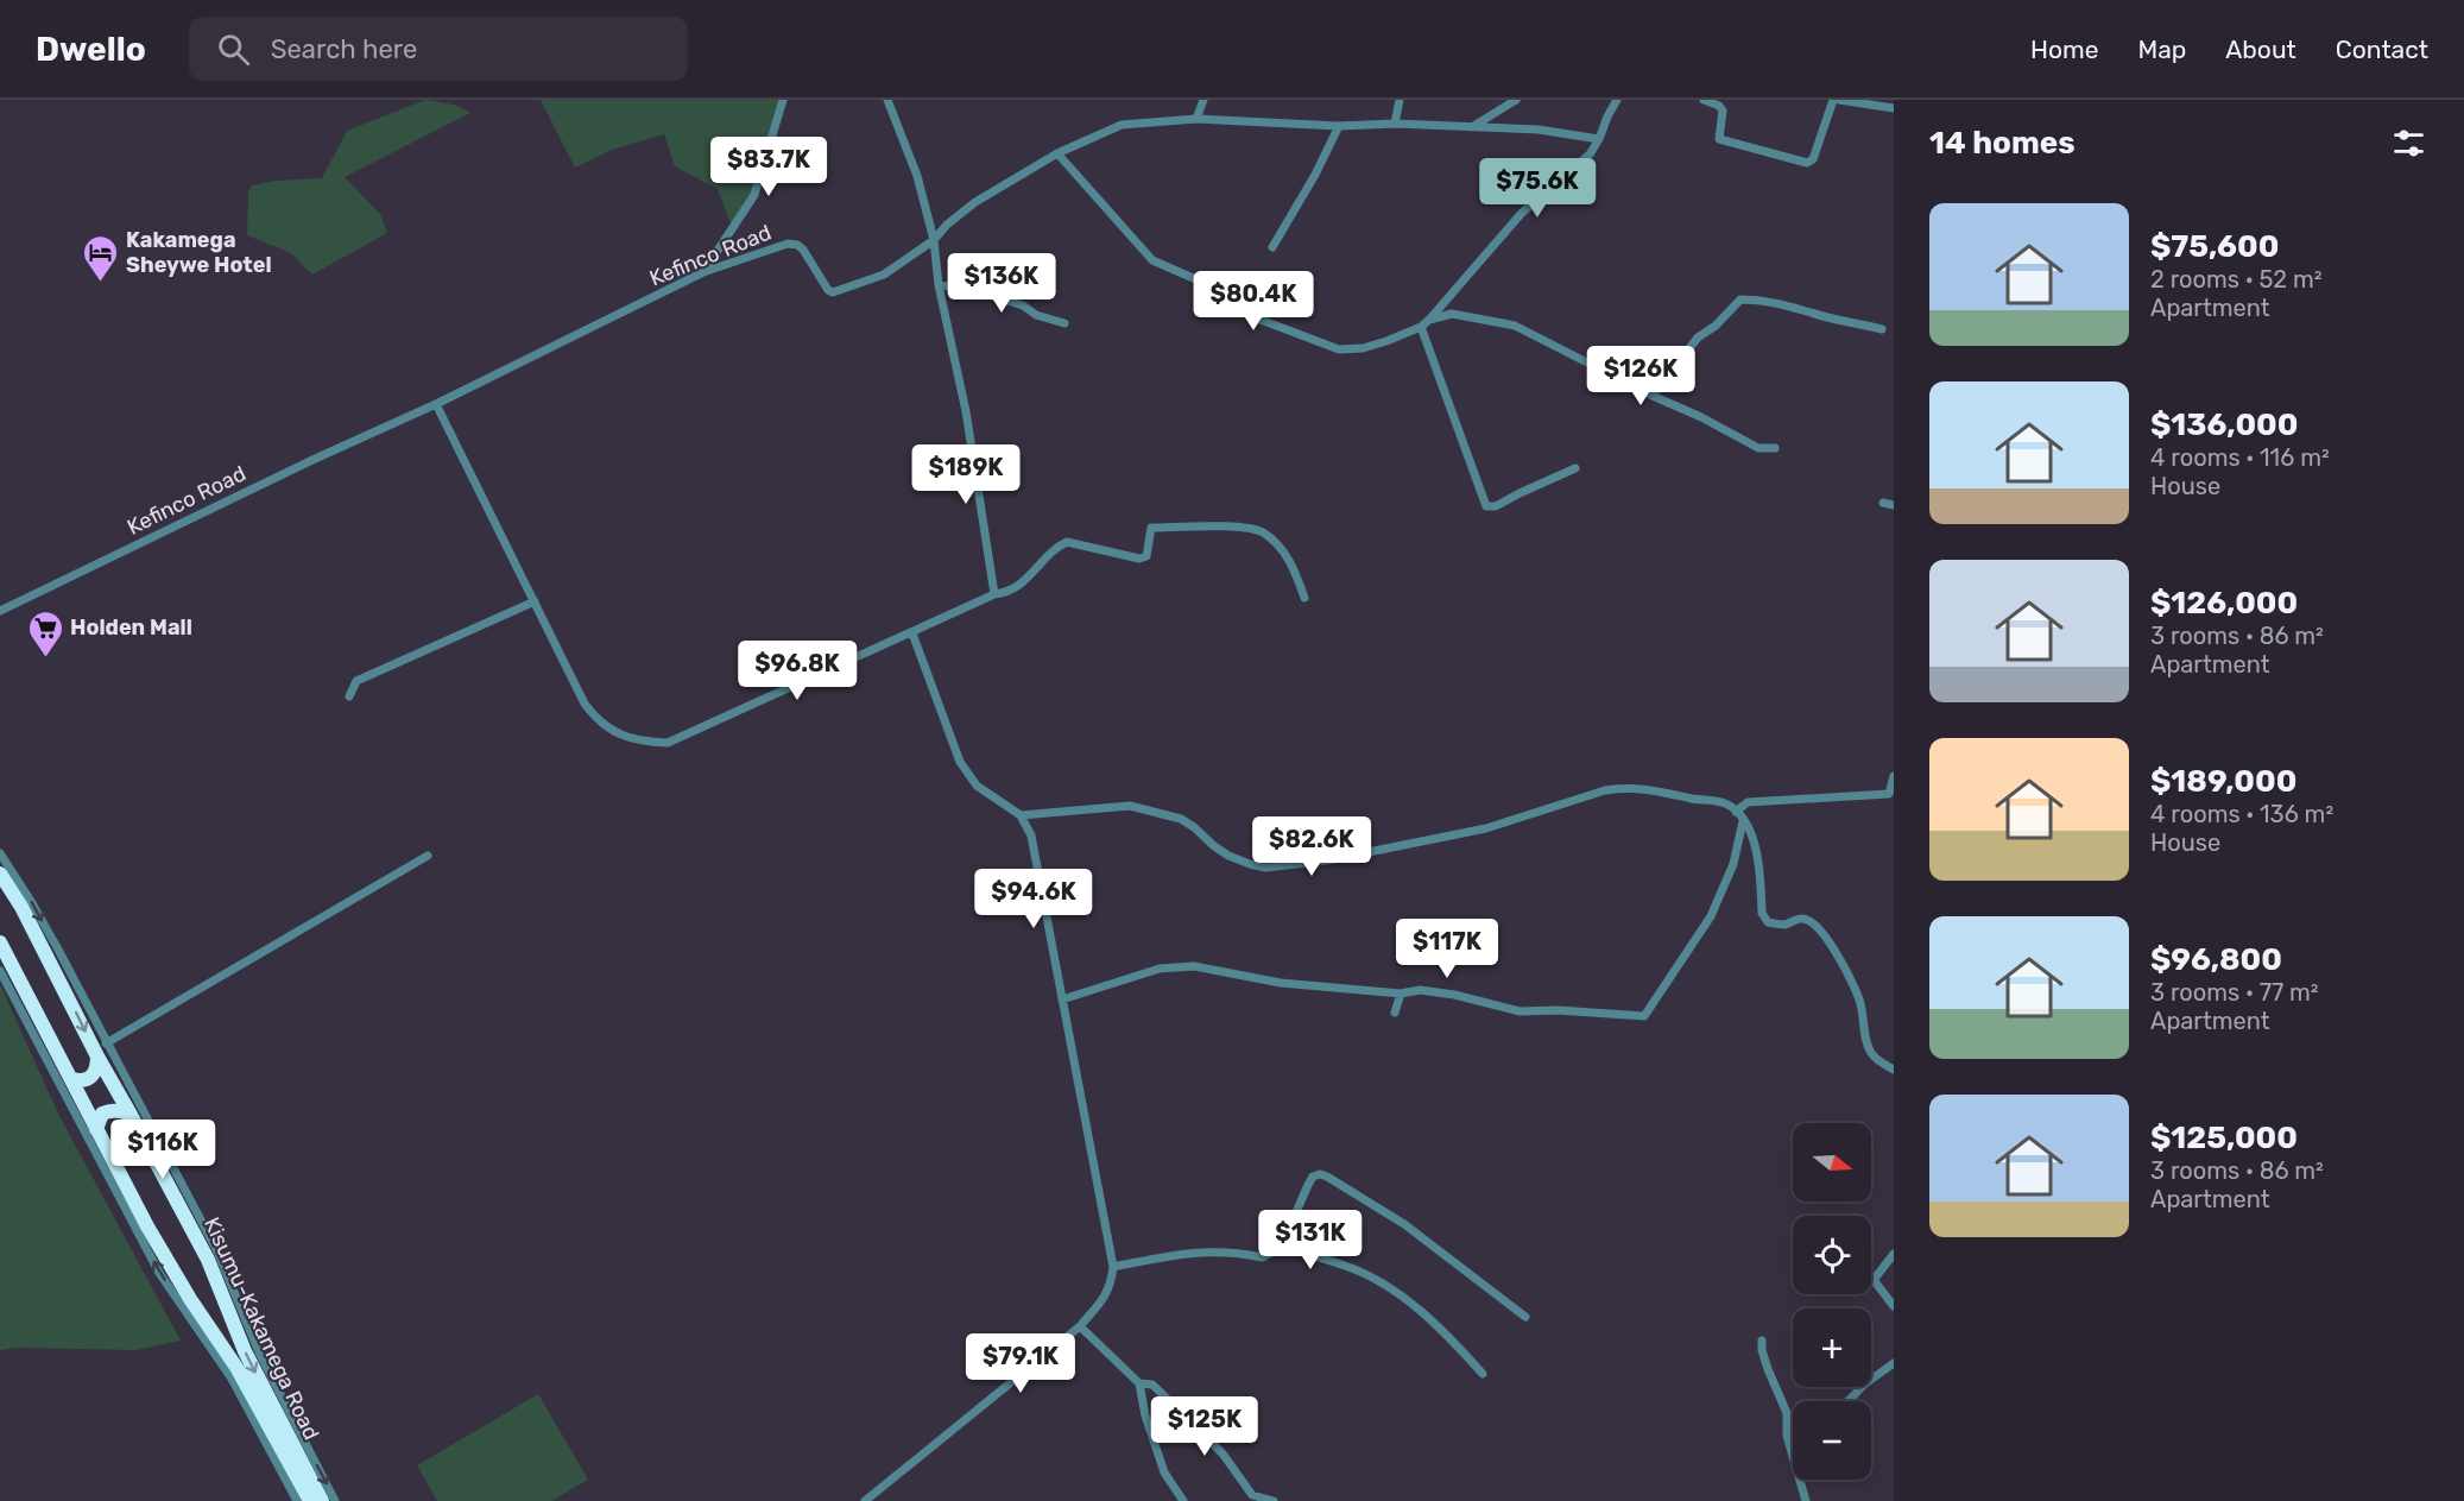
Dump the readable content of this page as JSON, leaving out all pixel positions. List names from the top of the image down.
{
  "streets": {
    "highway": ["Kisumu-Kakamega Road"],
    "street": ["Kefinco Road"]
  },
  "places": {
    "hotel": ["Kakamega Sheywe Hotel"],
    "supermarket": ["Holden Mall"]
  },
  "north": "right",
  "page": {
    "header": "Dwello",
    "search": "Search here",
    "nav": [
      "Home",
      "Map",
      "About",
      "Contact"
    ],
    "heading": "14 homes",
    "price": [
      "$83.7K",
      "$75.6K",
      "$136K",
      "$80.4K",
      "$126K",
      "$189K",
      "$96.8K",
      "$82.6K",
      "$94.6K",
      "$117K",
      "$116K",
      "$131K",
      "$79.1K",
      "$125K"
    ],
    "list": [
      {
        "name": "$75,600",
        "note": "2 rooms · 52 m² · Apartment"
      },
      {
        "name": "$136,000",
        "note": "4 rooms · 116 m² · House"
      },
      {
        "name": "$126,000",
        "note": "3 rooms · 86 m² · Apartment"
      },
      {
        "name": "$189,000",
        "note": "4 rooms · 136 m² · House"
      },
      {
        "name": "$96,800",
        "note": "3 rooms · 77 m² · Apartment"
      },
      {
        "name": "$125,000",
        "note": "3 rooms · 86 m² · Apartment"
      }
    ],
    "map_buttons": ["+", "−"]
  }
}
